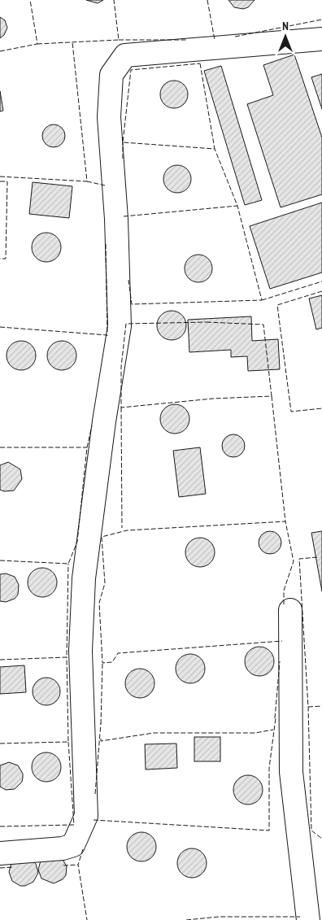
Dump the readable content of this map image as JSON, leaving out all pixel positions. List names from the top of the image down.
{
  "north": "top"
}
